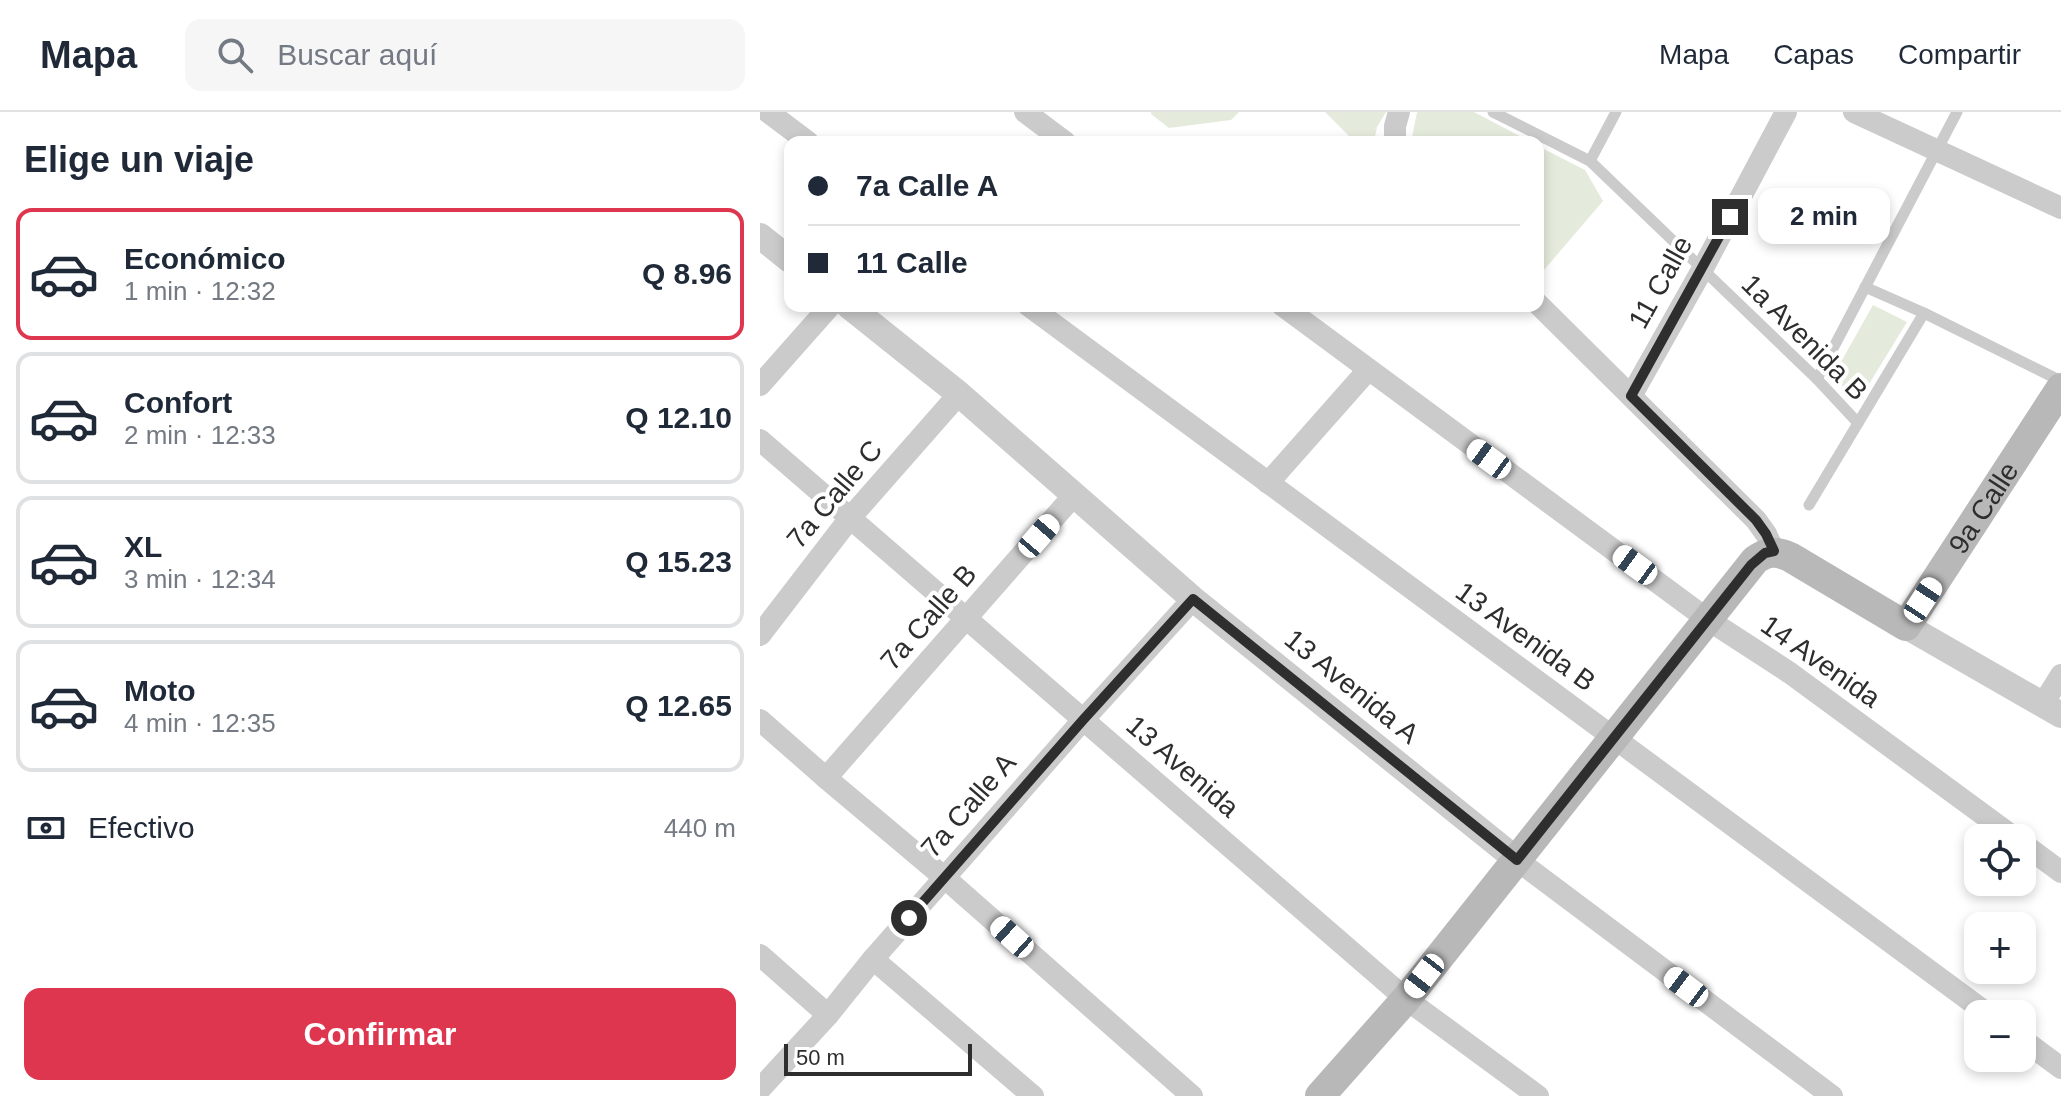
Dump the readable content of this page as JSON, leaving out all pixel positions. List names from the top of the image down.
{
  "streets": {
    "main road": ["9a Calle"],
    "street": [
      "11 Calle",
      "7a Calle C",
      "7a Calle B",
      "13 Avenida B",
      "14 Avenida",
      "13 Avenida A",
      "13 Avenida",
      "7a Calle A"
    ],
    "lane": ["1a Avenida B"]
  },
  "crossings": [
    ["11 Calle", "1a Avenida B"],
    ["7a Calle C", "13 Avenida A"],
    ["7a Calle C", "13 Avenida"],
    ["7a Calle B", "13 Avenida A"],
    ["7a Calle B", "13 Avenida"],
    ["13 Avenida A", "7a Calle A"],
    ["13 Avenida", "7a Calle A"]
  ],
  "scale_bar": "50 m",
  "page": {
    "header": "Mapa",
    "search": "Buscar aquí",
    "nav": ["Mapa", "Capas", "Compartir"],
    "heading": "Elige un viaje",
    "banner": ["7a Calle A", "11 Calle"],
    "bubble": "2 min",
    "list": [
      {
        "name": "Económico",
        "note": "1 min · 12:32",
        "value": "Q 8.96"
      },
      {
        "name": "Confort",
        "note": "2 min · 12:33",
        "value": "Q 12.10"
      },
      {
        "name": "XL",
        "note": "3 min · 12:34",
        "value": "Q 15.23"
      },
      {
        "name": "Moto",
        "note": "4 min · 12:35",
        "value": "Q 12.65"
      }
    ],
    "pay": ["Efectivo", "440 m"],
    "map_buttons": ["+", "−"],
    "buttons": "Confirmar",
    "scale": "50 m"
  }
}
